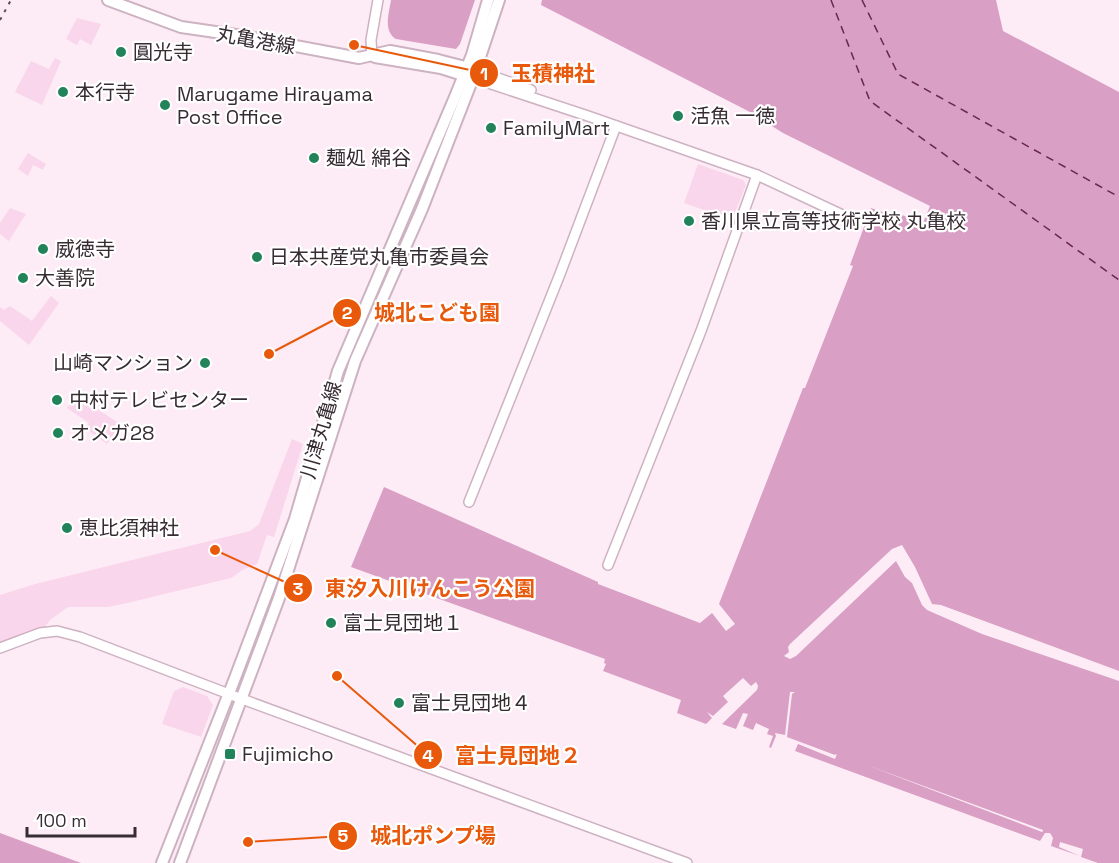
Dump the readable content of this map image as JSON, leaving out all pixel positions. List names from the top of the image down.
{
  "streets": {
    "main road": ["丸亀港線", "川津丸亀線"]
  },
  "crossings": [
    ["丸亀港線", "川津丸亀線"]
  ],
  "places": {
    "other": [
      "玉積神社",
      "圓光寺",
      "本行寺",
      "Marugame Hirayama Post Office",
      "活魚 一徳",
      "FamilyMart",
      "麺処 綿谷",
      "香川県立高等技術学校 丸亀校",
      "威徳寺",
      "日本共産党丸亀市委員会",
      "大善院",
      "城北こども園",
      "山崎マンション",
      "中村テレビセンター",
      "オメガ28",
      "恵比須神社",
      "東汐入川けんこう公園",
      "富士見団地１",
      "富士見団地２",
      "富士見団地４",
      "城北ポンプ場"
    ],
    "transit": ["Fujimicho"]
  },
  "scale_bar": "100 m"
}
